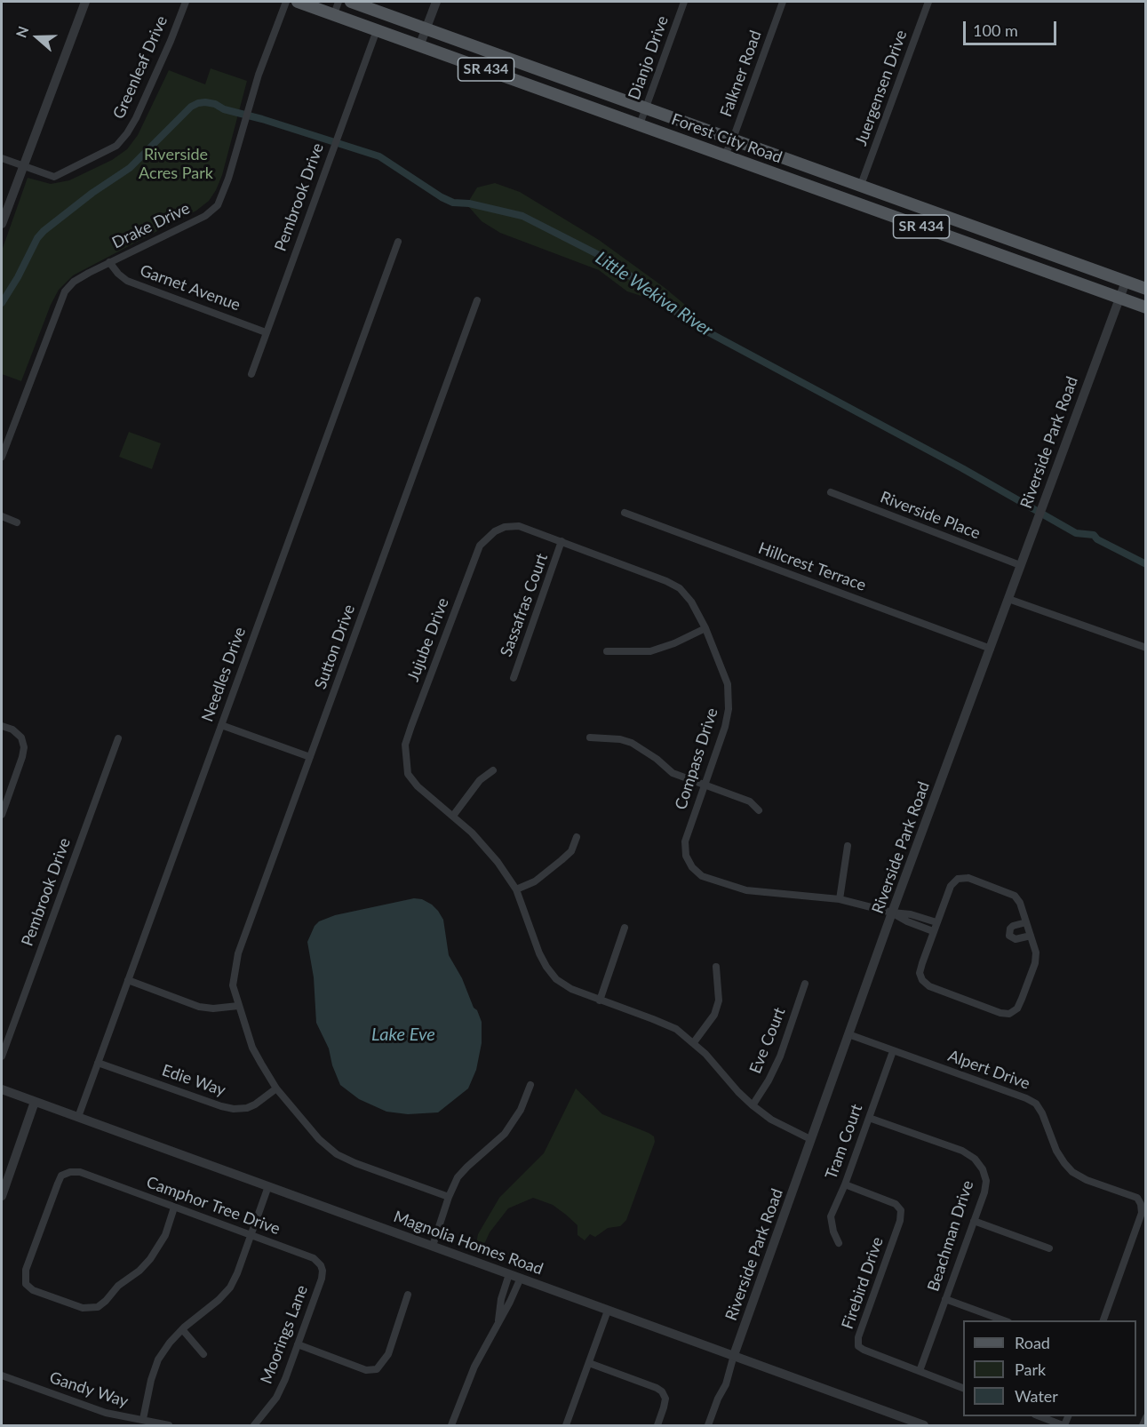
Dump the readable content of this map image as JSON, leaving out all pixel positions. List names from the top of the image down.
{
  "streets": {
    "main road": ["SR 434", "Forest City Road"],
    "street": [
      "Dianjo Drive",
      "Greenleaf Drive",
      "Falkner Road",
      "Juergensen Drive",
      "Pembrook Drive",
      "Drake Drive",
      "Garnet Avenue",
      "Riverside Park Road",
      "Riverside Place",
      "Hillcrest Terrace",
      "Sassafras Court",
      "Jujube Drive",
      "Sutton Drive",
      "Needles Drive",
      "Compass Drive",
      "Eve Court",
      "Alpert Drive",
      "Edie Way",
      "Tram Court",
      "Camphor Tree Drive",
      "Beachman Drive",
      "Magnolia Homes Road",
      "Firebird Drive",
      "Moorings Lane",
      "Gandy Way"
    ]
  },
  "crossings": [
    ["Dianjo Drive", "Forest City Road"],
    ["Falkner Road", "Forest City Road"],
    ["Juergensen Drive", "Forest City Road"],
    ["Forest City Road", "Pembrook Drive"],
    ["Forest City Road", "Riverside Park Road"],
    ["Pembrook Drive", "Garnet Avenue"],
    ["Drake Drive", "Garnet Avenue"],
    ["Riverside Park Road", "Riverside Place"],
    ["Riverside Park Road", "Hillcrest Terrace"],
    ["Riverside Park Road", "Compass Drive"],
    ["Riverside Park Road", "Alpert Drive"],
    ["Riverside Park Road", "Magnolia Homes Road"],
    ["Sassafras Court", "Jujube Drive"],
    ["Sassafras Court", "Compass Drive"],
    ["Jujube Drive", "Compass Drive"],
    ["Sutton Drive", "Edie Way"],
    ["Needles Drive", "Edie Way"],
    ["Needles Drive", "Magnolia Homes Road"],
    ["Alpert Drive", "Tram Court"],
    ["Tram Court", "Beachman Drive"],
    ["Tram Court", "Firebird Drive"],
    ["Camphor Tree Drive", "Moorings Lane"],
    ["Beachman Drive", "Firebird Drive"]
  ],
  "water": ["Little Wekiva River", "Lake Eve"],
  "parks": ["Riverside Acres Park"],
  "legend": ["Road", "Park", "Water"],
  "scale_bar": "100 m",
  "north": "left"
}
